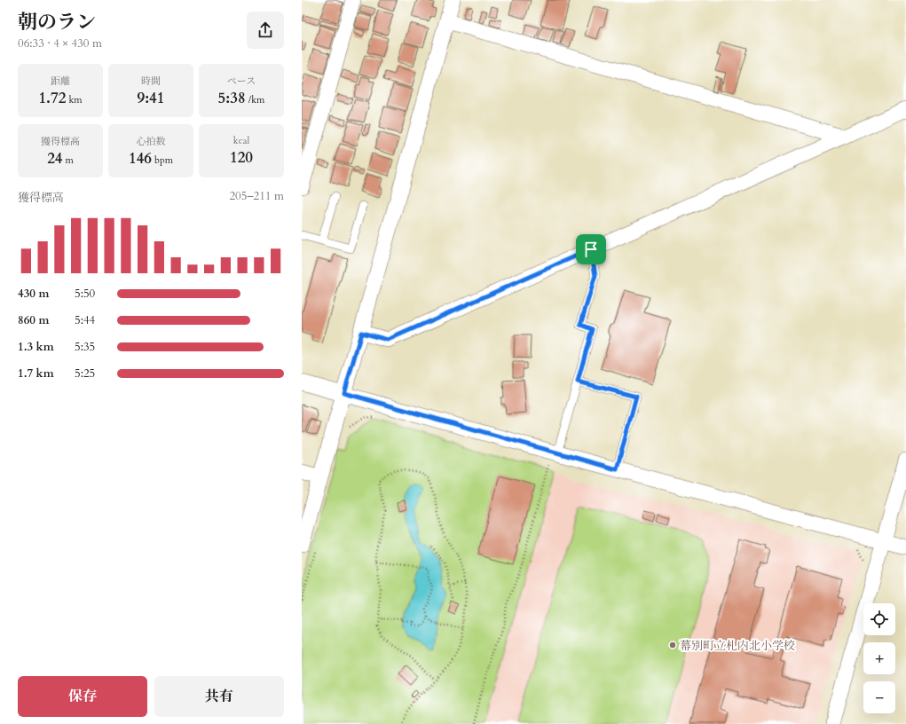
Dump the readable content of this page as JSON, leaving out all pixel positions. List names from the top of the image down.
{
  "places": ["幕別町立札内北小学校"],
  "page": {
    "heading": ["朝のラン", "06:33 · 4 × 430 m"],
    "stats": [
      ["距離", "1.72 km"],
      ["時間", "9:41"],
      ["ペース", "5:38 /km"],
      ["獲得標高", "24 m"],
      ["心拍数", "146 bpm"],
      ["kcal", "120"]
    ],
    "chart": ["獲得標高", "205–211 m"],
    "list": [
      {
        "name": "430 m",
        "note": "5:50"
      },
      {
        "name": "860 m",
        "note": "5:44"
      },
      {
        "name": "1.3 km",
        "note": "5:35"
      },
      {
        "name": "1.7 km",
        "note": "5:25"
      }
    ],
    "map_buttons": ["+", "−"],
    "buttons": ["保存", "共有"]
  }
}
